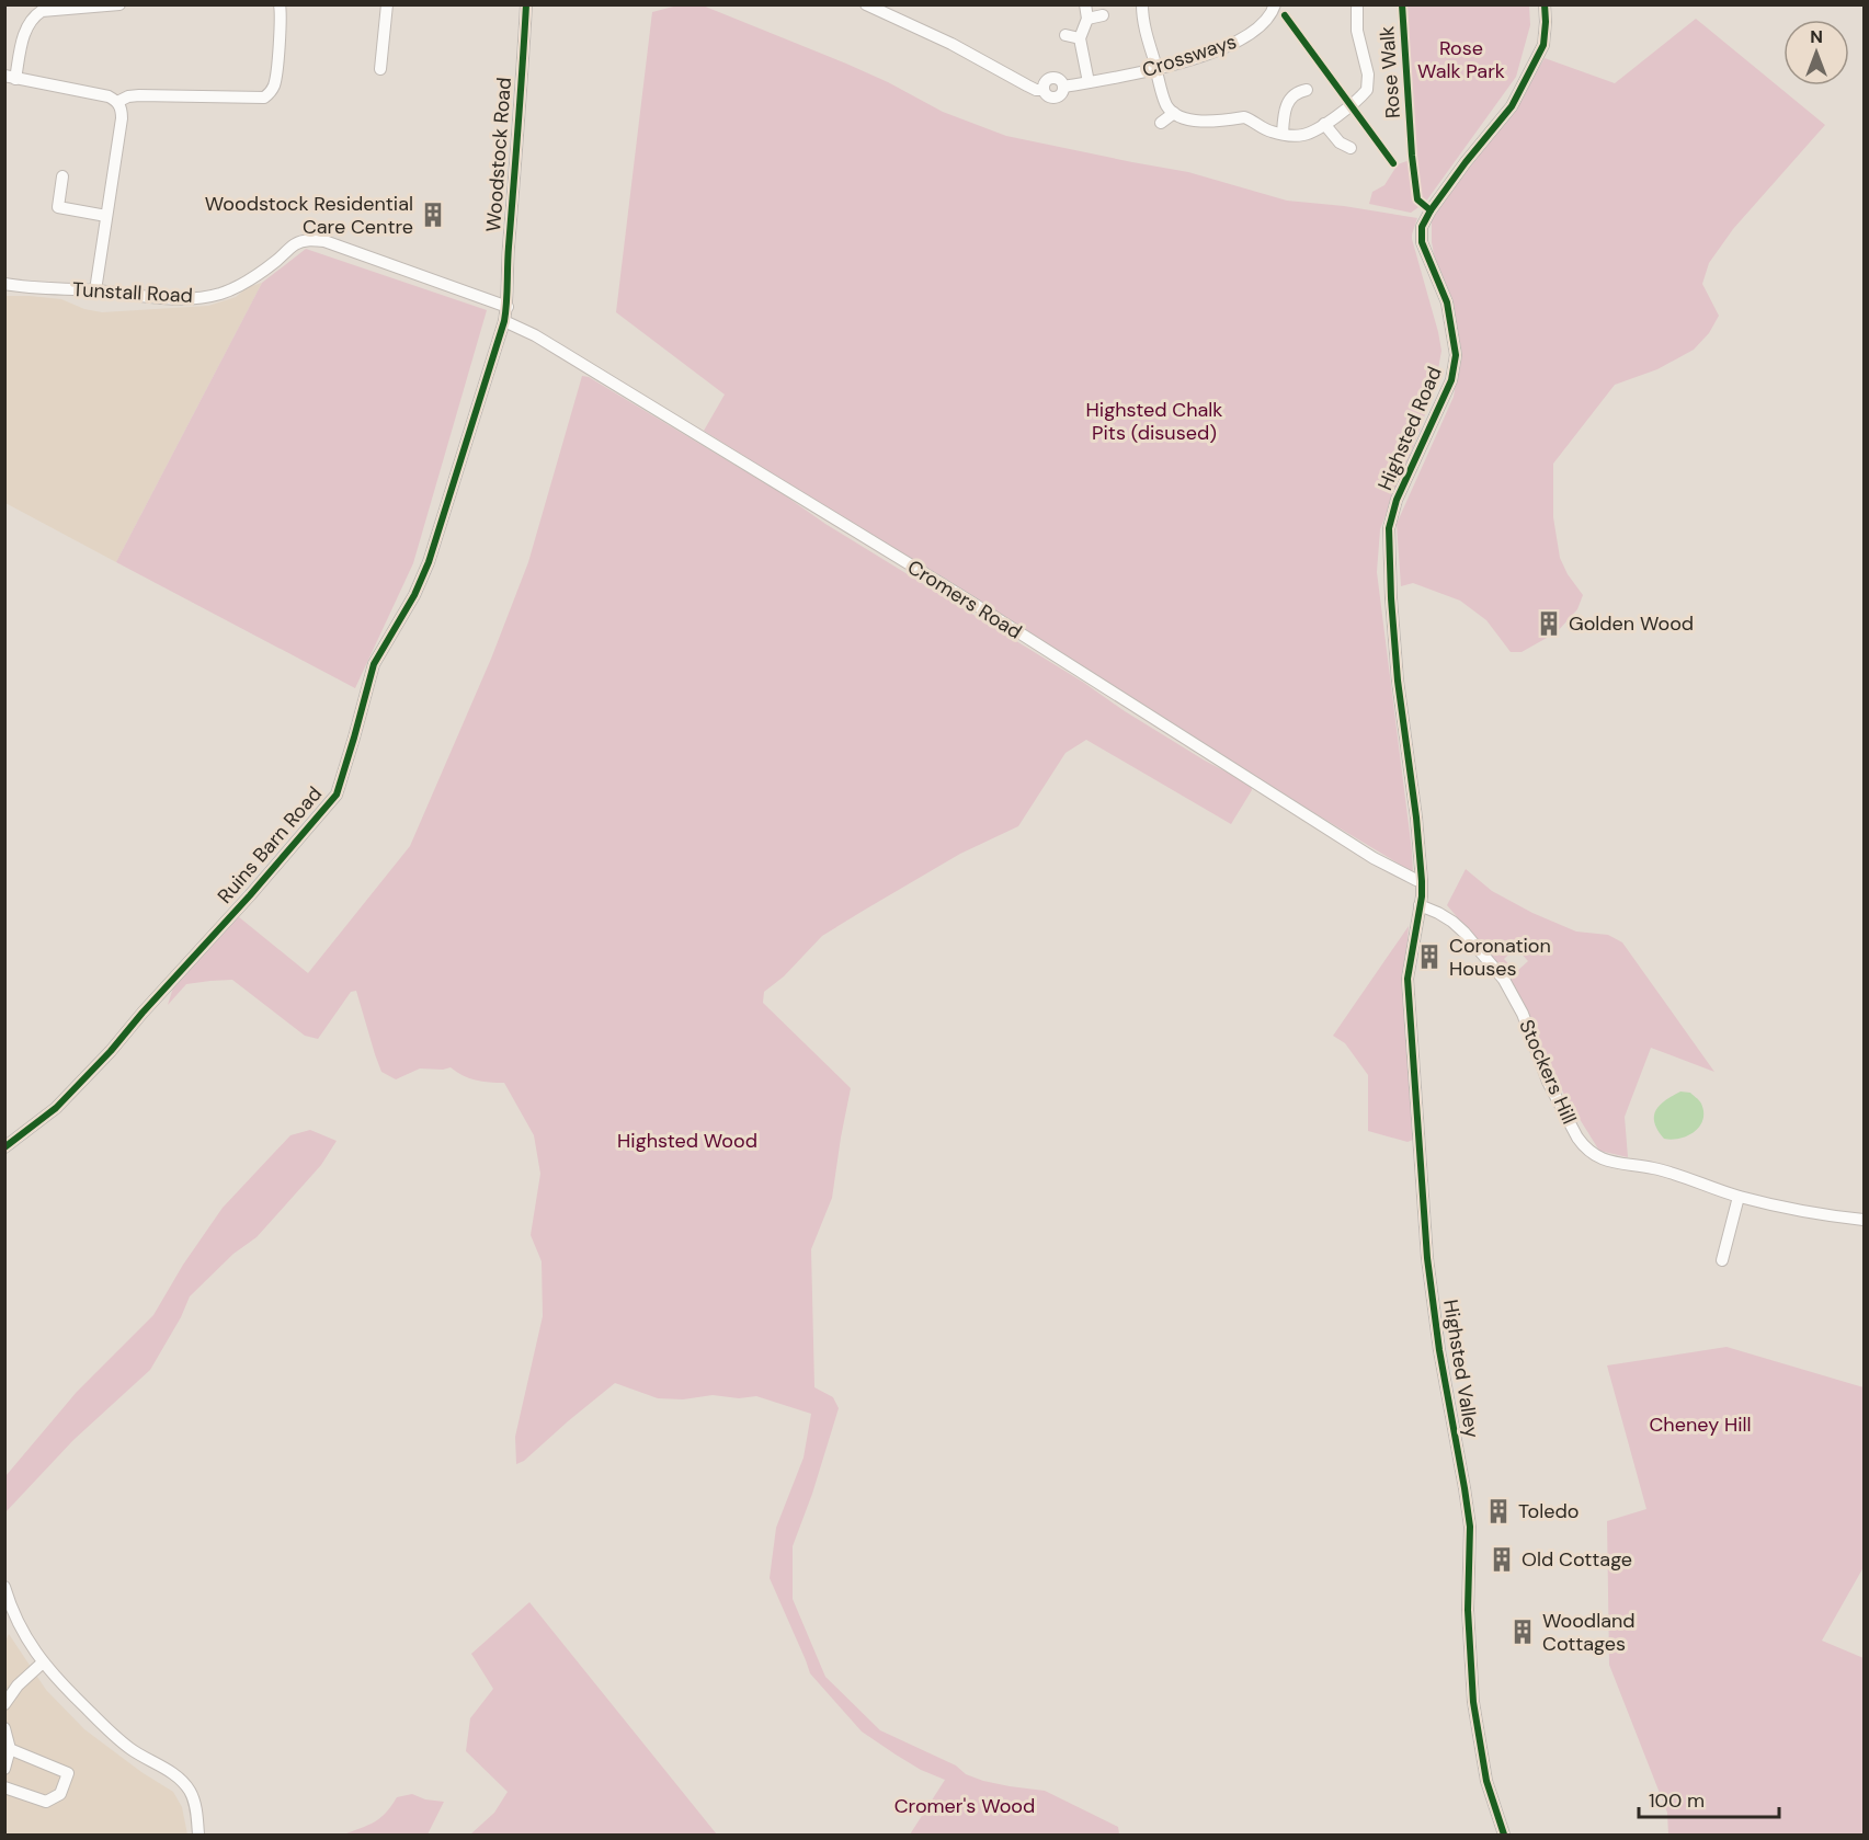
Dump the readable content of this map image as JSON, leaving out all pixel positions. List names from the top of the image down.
{
  "streets": {
    "street": [
      "Crossways",
      "Woodstock Road",
      "Tunstall Road",
      "Highsted Road",
      "Cromers Road",
      "Ruins Barn Road",
      "Stockers Hill",
      "Highsted Valley"
    ],
    "cycle path": ["Rose Walk"]
  },
  "crossings": [
    ["Woodstock Road", "Tunstall Road"],
    ["Woodstock Road", "Ruins Barn Road"],
    ["Tunstall Road", "Ruins Barn Road"],
    ["Highsted Road", "Cromers Road"],
    ["Highsted Road", "Stockers Hill"],
    ["Highsted Road", "Highsted Valley"],
    ["Cromers Road", "Ruins Barn Road"],
    ["Stockers Hill", "Highsted Valley"]
  ],
  "parks": [
    "Rose Walk Park",
    "Highsted Chalk Pits (disused)",
    "Highsted Wood",
    "Cheney Hill",
    "Cromer's Wood"
  ],
  "places": {
    "building": [
      "Woodstock Residential Care Centre",
      "Golden Wood",
      "Coronation Houses",
      "Toledo",
      "Old Cottage",
      "Woodland Cottages"
    ]
  },
  "scale_bar": "100 m",
  "north": "top"
}
